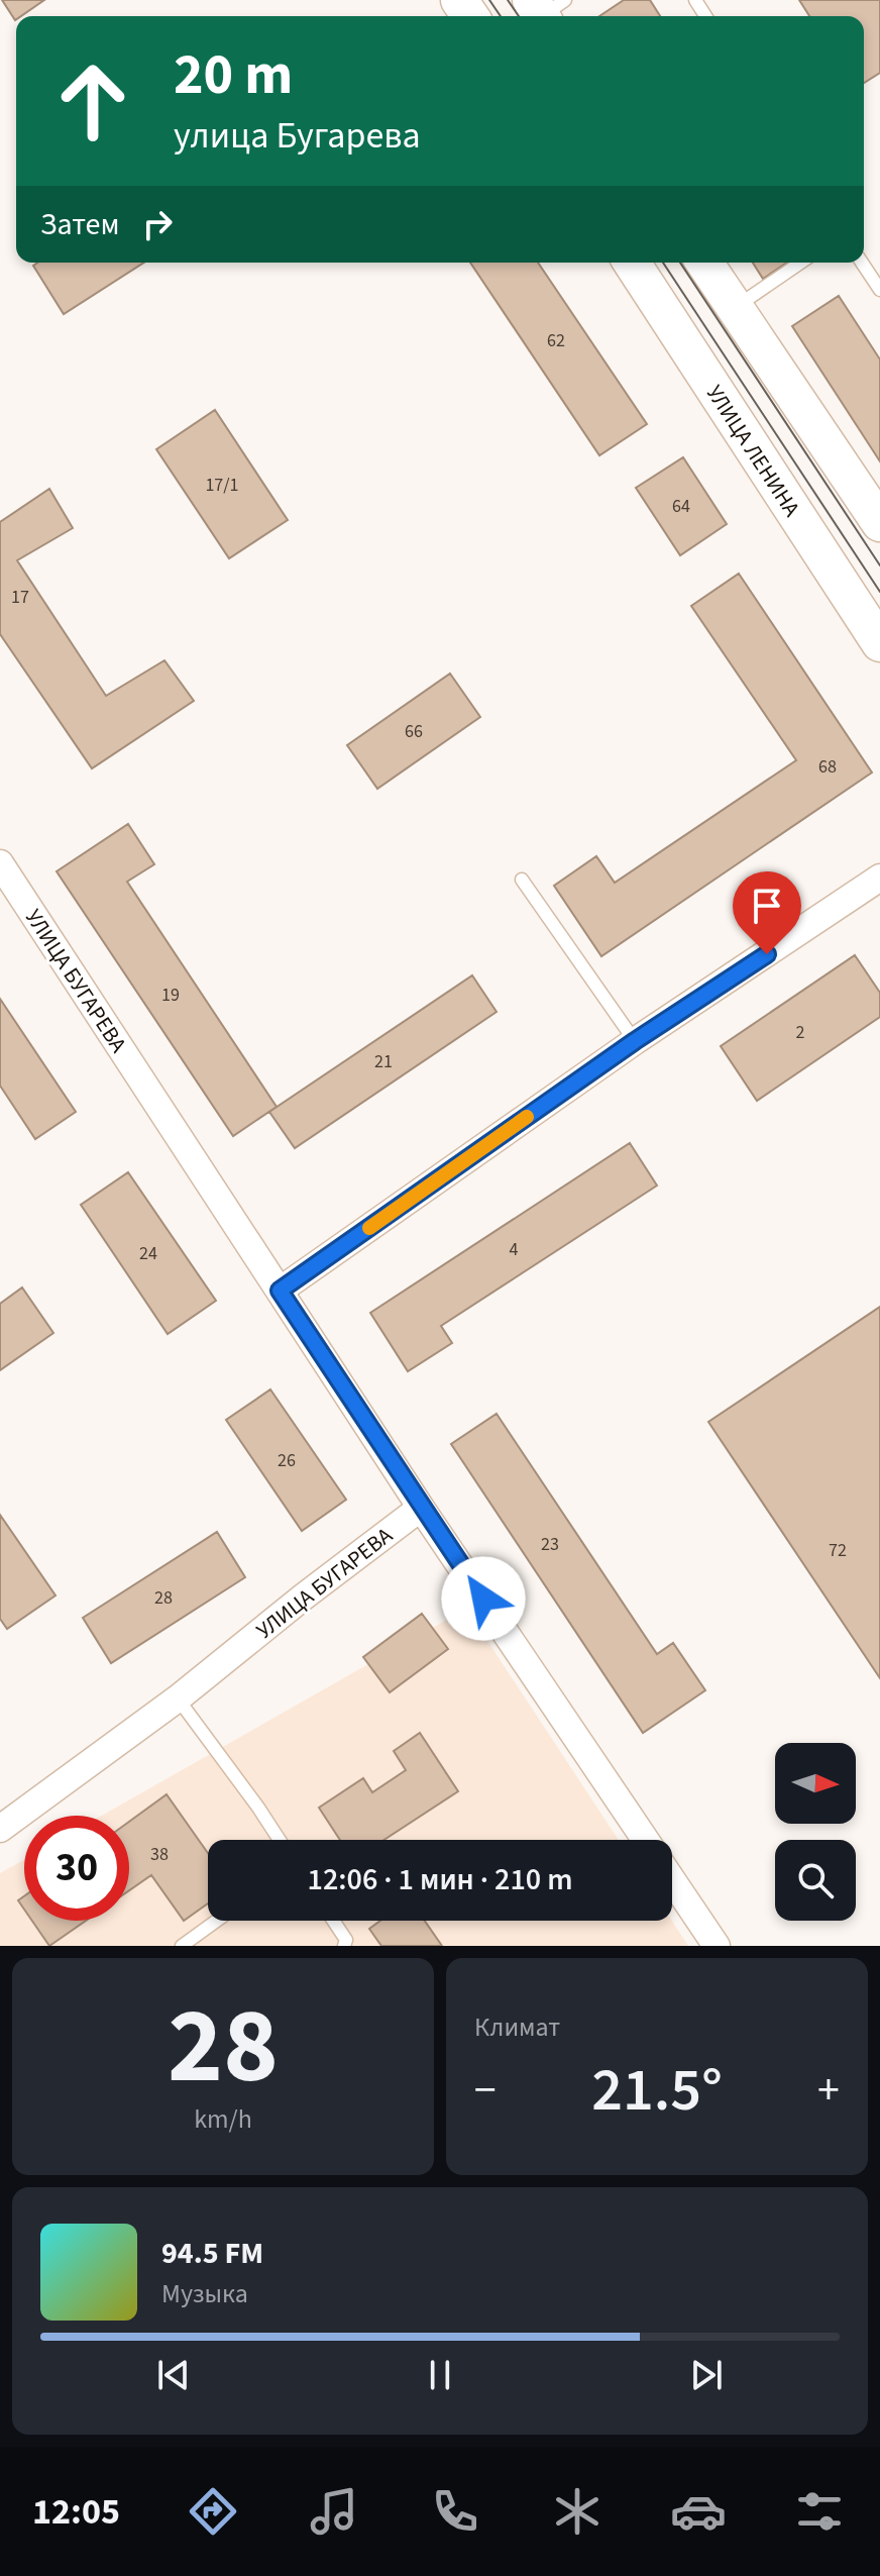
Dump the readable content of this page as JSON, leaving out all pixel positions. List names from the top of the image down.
{
  "streets": {
    "main road": ["УЛИЦА ЛЕНИНА"],
    "street": ["УЛИЦА БУГАРЕВА"]
  },
  "house_numbers": [
    "62",
    "17/1",
    "64",
    "17",
    "66",
    "68",
    "19",
    "2",
    "21",
    "4",
    "24",
    "26",
    "23",
    "72",
    "28",
    "38"
  ],
  "north": "right",
  "page": {
    "turn": ["20 m", "улица Бугарева"],
    "then": "Затем",
    "limit": "30",
    "trip": "12:06 · 1 мин · 210 m",
    "tile": [
      ["28", "km/h"],
      "Климат"
    ],
    "heat": ["−", "21.5°", "+"],
    "song": ["94.5 FM", "Музыка"],
    "tabs": "12:05"
  }
}
